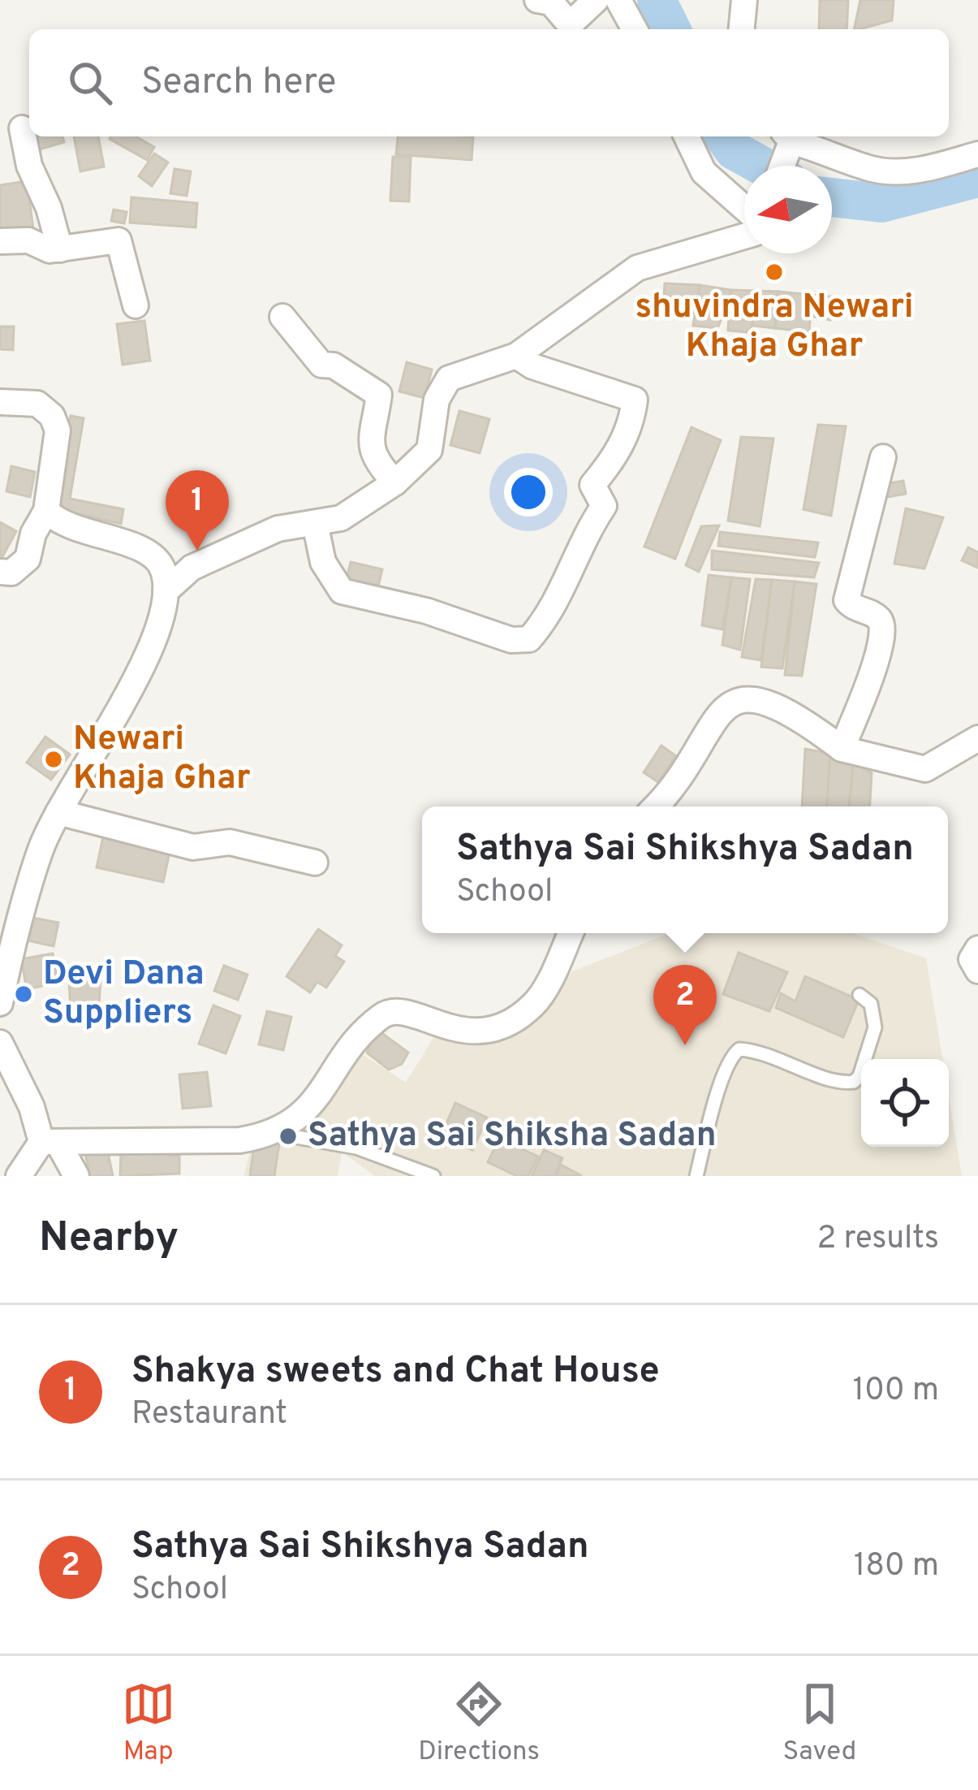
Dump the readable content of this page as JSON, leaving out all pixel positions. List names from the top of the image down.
{
  "places": [
    "shuvindra Newari Khaja Ghar",
    "Newari Khaja Ghar",
    "Devi Dana Suppliers",
    "Sathya Sai Shiksha Sadan"
  ],
  "north": "left",
  "page": {
    "search": "Search here",
    "pins": ["1", "2"],
    "popup": ["Sathya Sai Shikshya Sadan", "School"],
    "heading": ["Nearby", "2 results"],
    "list": [
      {
        "mark": "1",
        "name": "Shakya sweets and Chat House",
        "note": "Restaurant",
        "value": "100 m"
      },
      {
        "mark": "2",
        "name": "Sathya Sai Shikshya Sadan",
        "note": "School",
        "value": "180 m"
      }
    ],
    "nav": ["Map", "Directions", "Saved"]
  }
}
